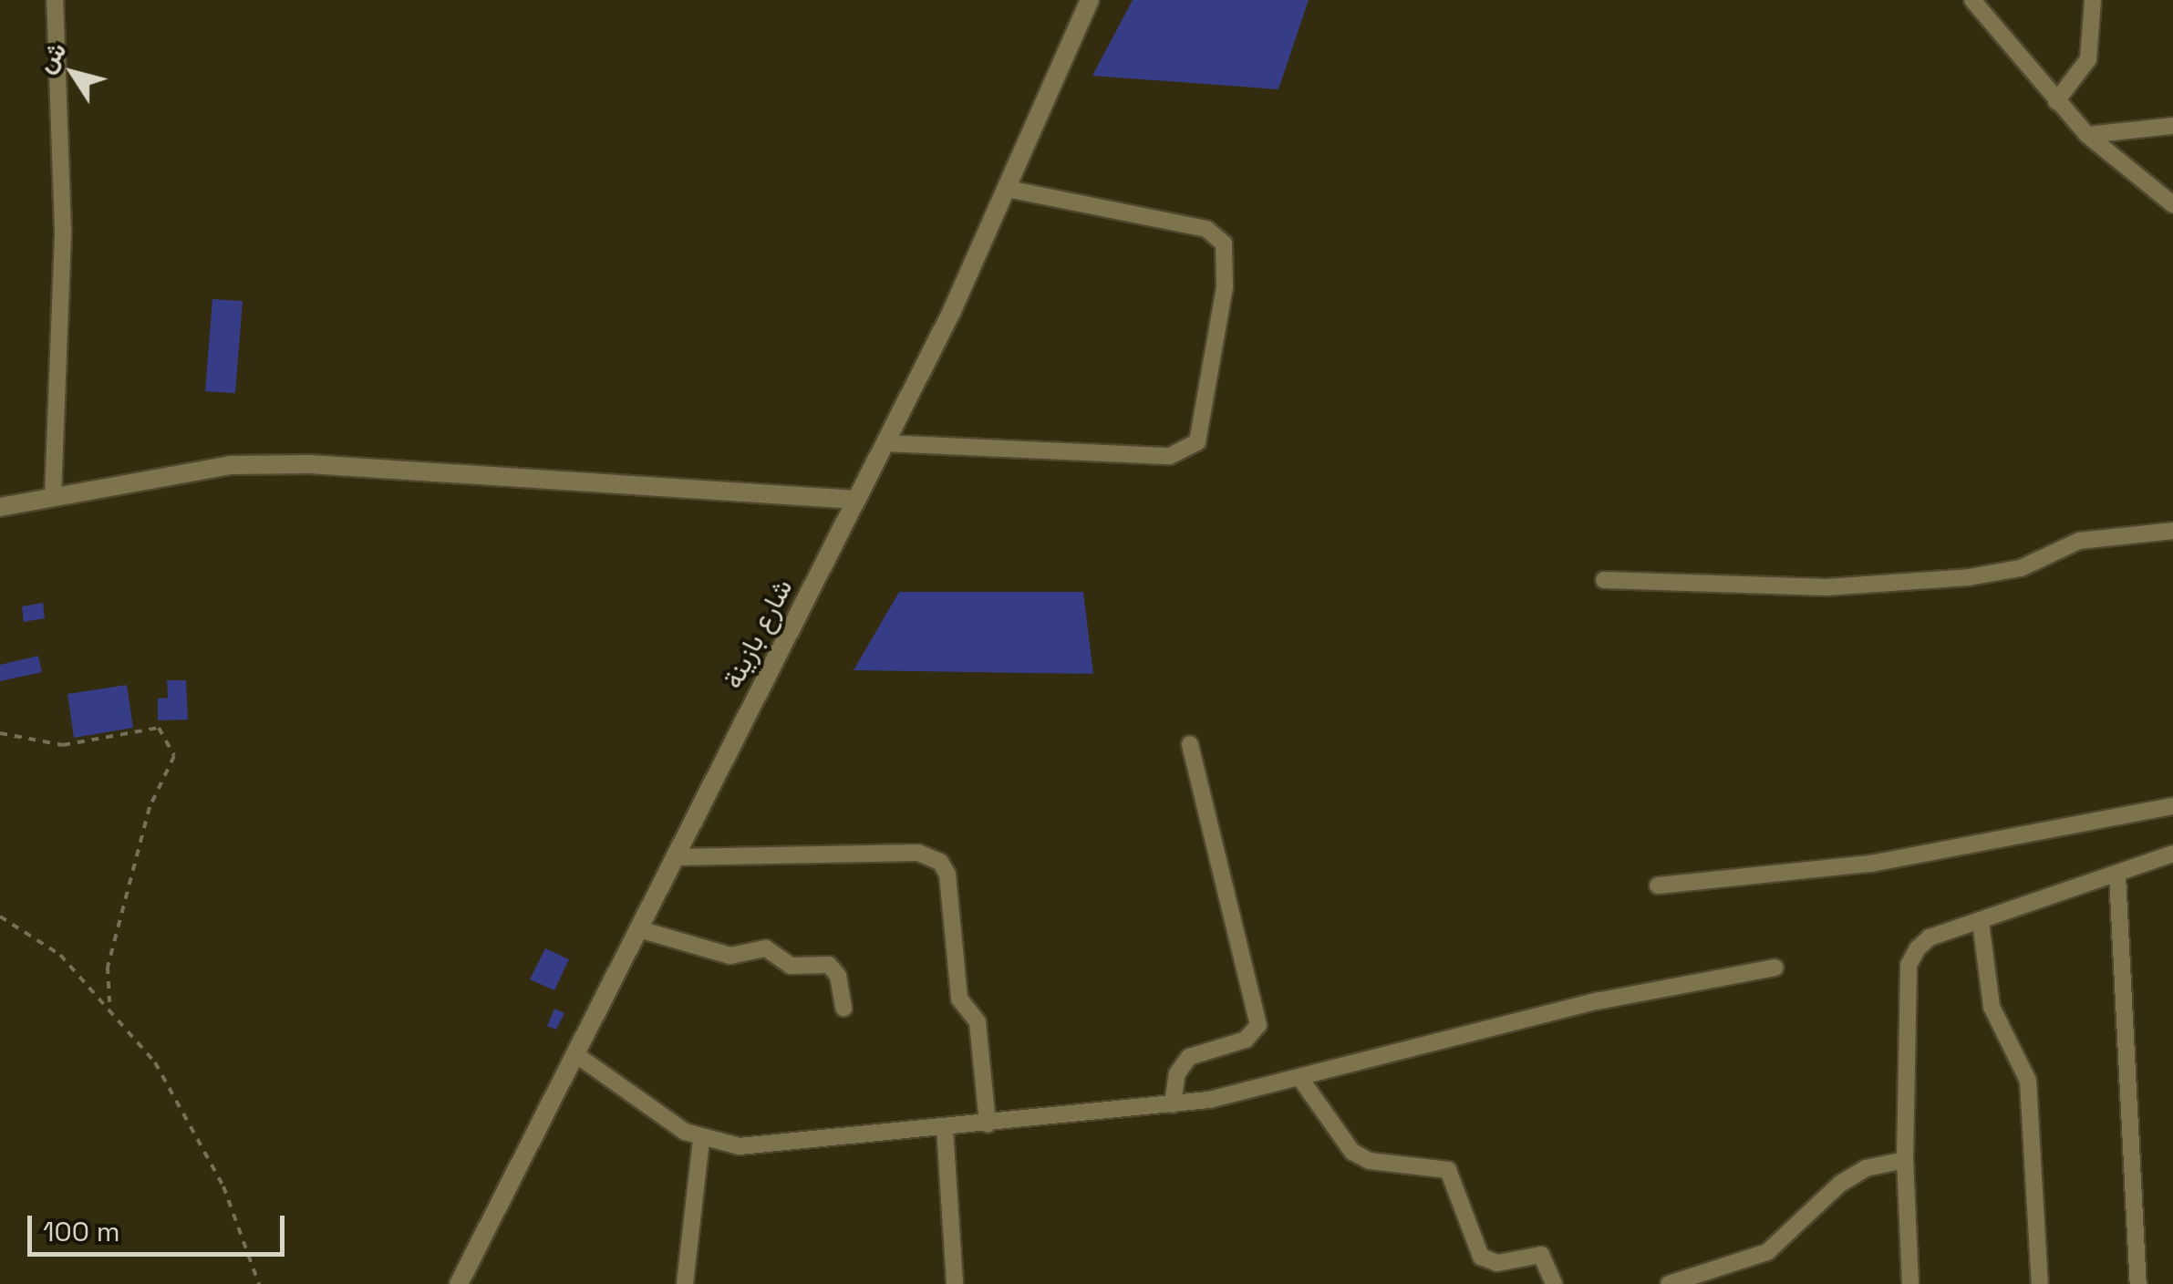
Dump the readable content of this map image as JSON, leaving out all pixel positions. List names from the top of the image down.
{
  "streets": {
    "street": ["شارع بازينة"]
  },
  "scale_bar": "100 m",
  "north": "top left"
}
